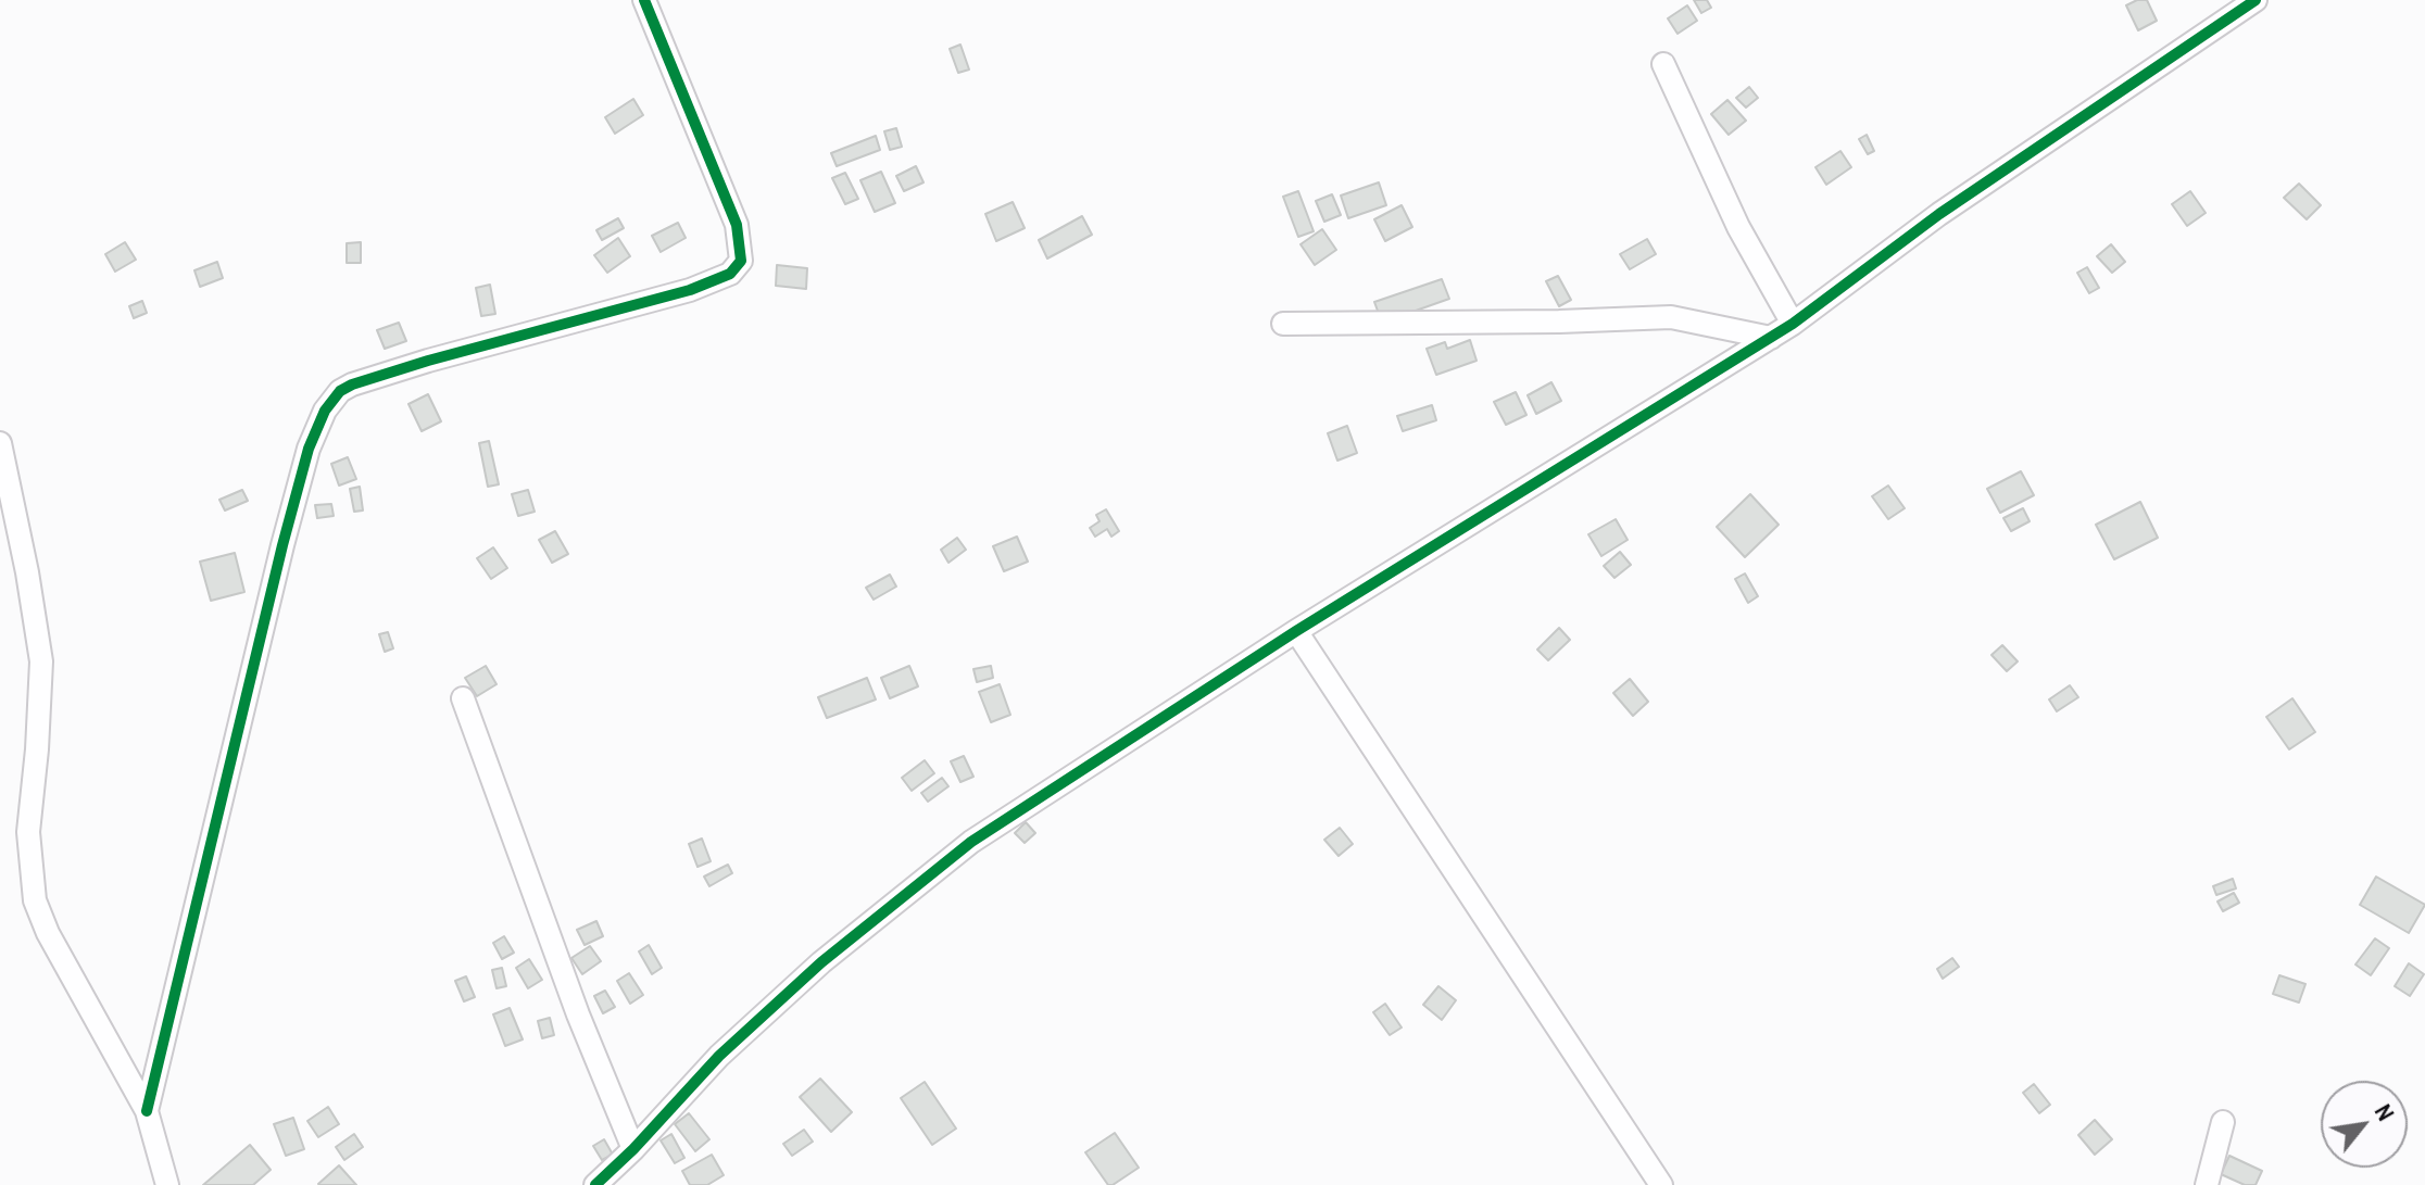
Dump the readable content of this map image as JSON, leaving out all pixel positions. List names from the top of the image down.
{
  "north": "top right"
}
